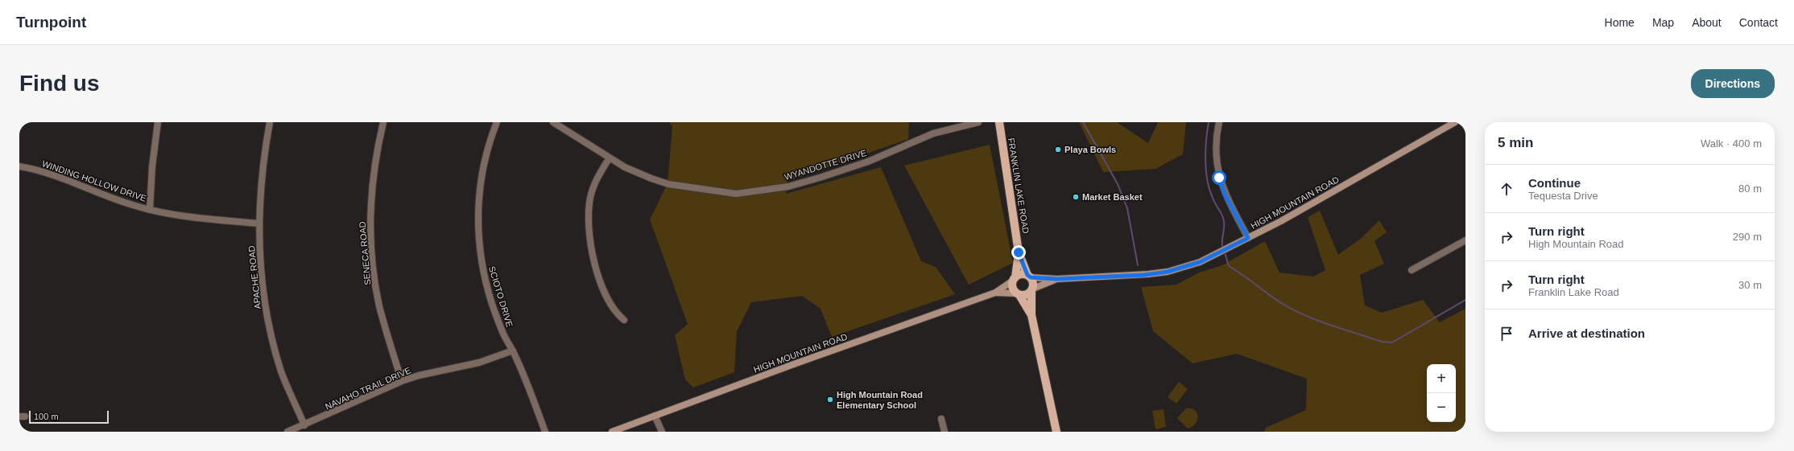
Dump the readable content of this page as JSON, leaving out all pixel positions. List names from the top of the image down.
{
  "streets": {
    "main road": ["FRANKLIN LAKE ROAD", "HIGH MOUNTAIN ROAD"],
    "street": [
      "WYANDOTTE DRIVE",
      "WINDING HOLLOW DRIVE",
      "SENECA ROAD",
      "APACHE ROAD",
      "SCIOTO DRIVE",
      "NAVAHO TRAIL DRIVE"
    ]
  },
  "crossings": [
    ["WINDING HOLLOW DRIVE", "APACHE ROAD"],
    ["FRANKLIN LAKE ROAD", "HIGH MOUNTAIN ROAD"],
    ["SENECA ROAD", "NAVAHO TRAIL DRIVE"],
    ["APACHE ROAD", "NAVAHO TRAIL DRIVE"],
    ["SCIOTO DRIVE", "NAVAHO TRAIL DRIVE"]
  ],
  "places": ["Playa Bowls", "Market Basket", "High Mountain Road Elementary School"],
  "scale_bar": "100 m",
  "page": {
    "header": "Turnpoint",
    "nav": [
      "Home",
      "Map",
      "About",
      "Contact"
    ],
    "buttons": "Directions",
    "title": "Find us",
    "heading": ["5 min", "Walk · 400 m"],
    "list": [
      ["Continue", "Tequesta Drive", "80 m"],
      ["Turn right", "High Mountain Road", "290 m"],
      ["Turn right", "Franklin Lake Road", "30 m"],
      "Arrive at destination"
    ],
    "map_buttons": ["+", "−"],
    "scale": "100 m"
  }
}
